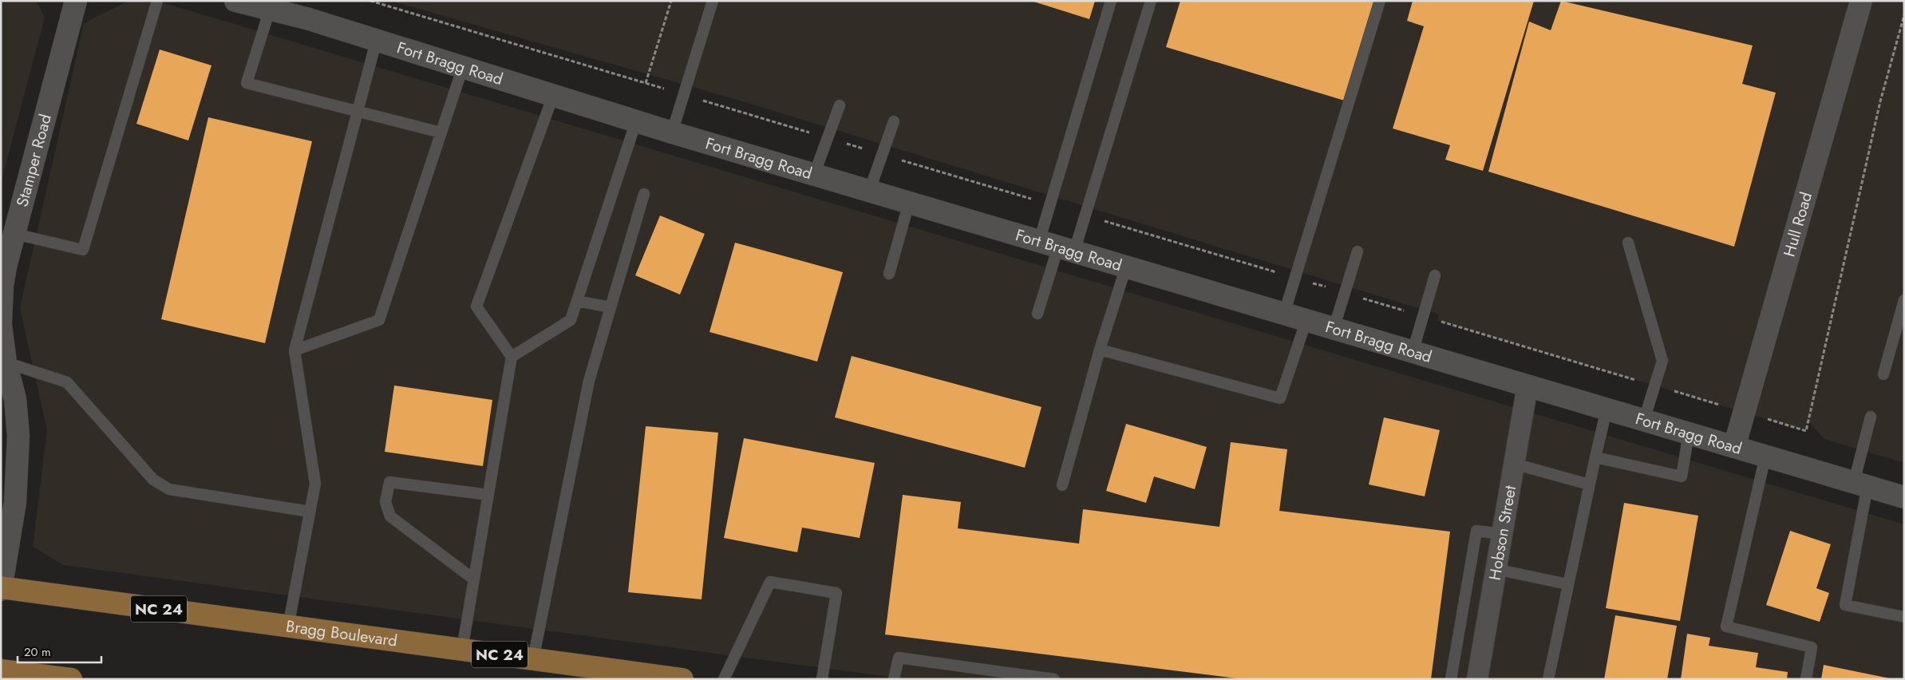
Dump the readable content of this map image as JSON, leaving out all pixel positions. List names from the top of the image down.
{
  "streets": {
    "main road": [
      "Fort Bragg Road",
      "Stamper Road",
      "Hull Road",
      "NC 24",
      "Bragg Boulevard"
    ],
    "street": ["Hobson Street"]
  },
  "crossings": [
    ["Fort Bragg Road", "Hull Road"],
    ["Fort Bragg Road", "Hobson Street"]
  ],
  "scale_bar": "20 m"
}
